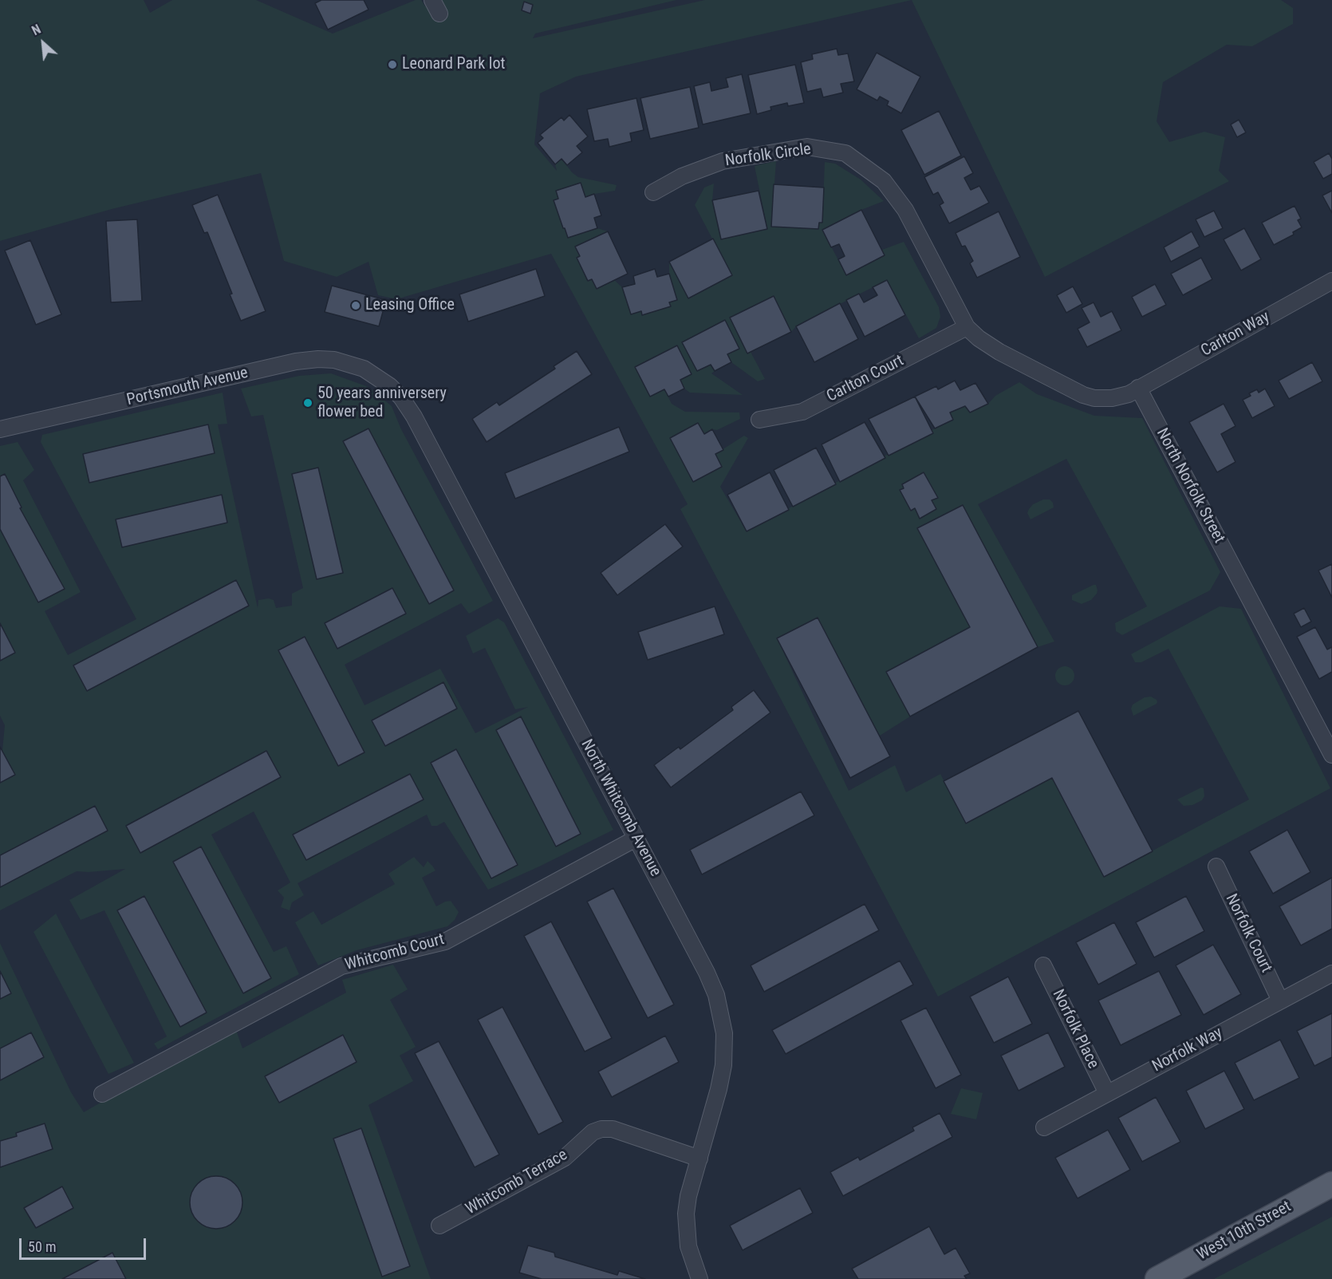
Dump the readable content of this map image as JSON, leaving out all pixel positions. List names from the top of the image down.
{
  "streets": {
    "main road": ["West 10th Street"],
    "street": [
      "Norfolk Circle",
      "Carlton Way",
      "Carlton Court",
      "Portsmouth Avenue",
      "North Norfolk Street",
      "North Whitcomb Avenue",
      "Norfolk Court",
      "Whitcomb Court",
      "Norfolk Place",
      "Norfolk Way",
      "Whitcomb Terrace"
    ]
  },
  "crossings": [
    ["Norfolk Circle", "Carlton Court"],
    ["Carlton Way", "North Norfolk Street"],
    ["Portsmouth Avenue", "North Whitcomb Avenue"],
    ["North Whitcomb Avenue", "Whitcomb Court"],
    ["North Whitcomb Avenue", "Whitcomb Terrace"],
    ["Norfolk Court", "Norfolk Way"],
    ["Norfolk Place", "Norfolk Way"]
  ],
  "places": ["Leonard Park lot", "Leasing Office", "50 years anniversery flower bed"],
  "scale_bar": "50 m",
  "north": "top left"
}
